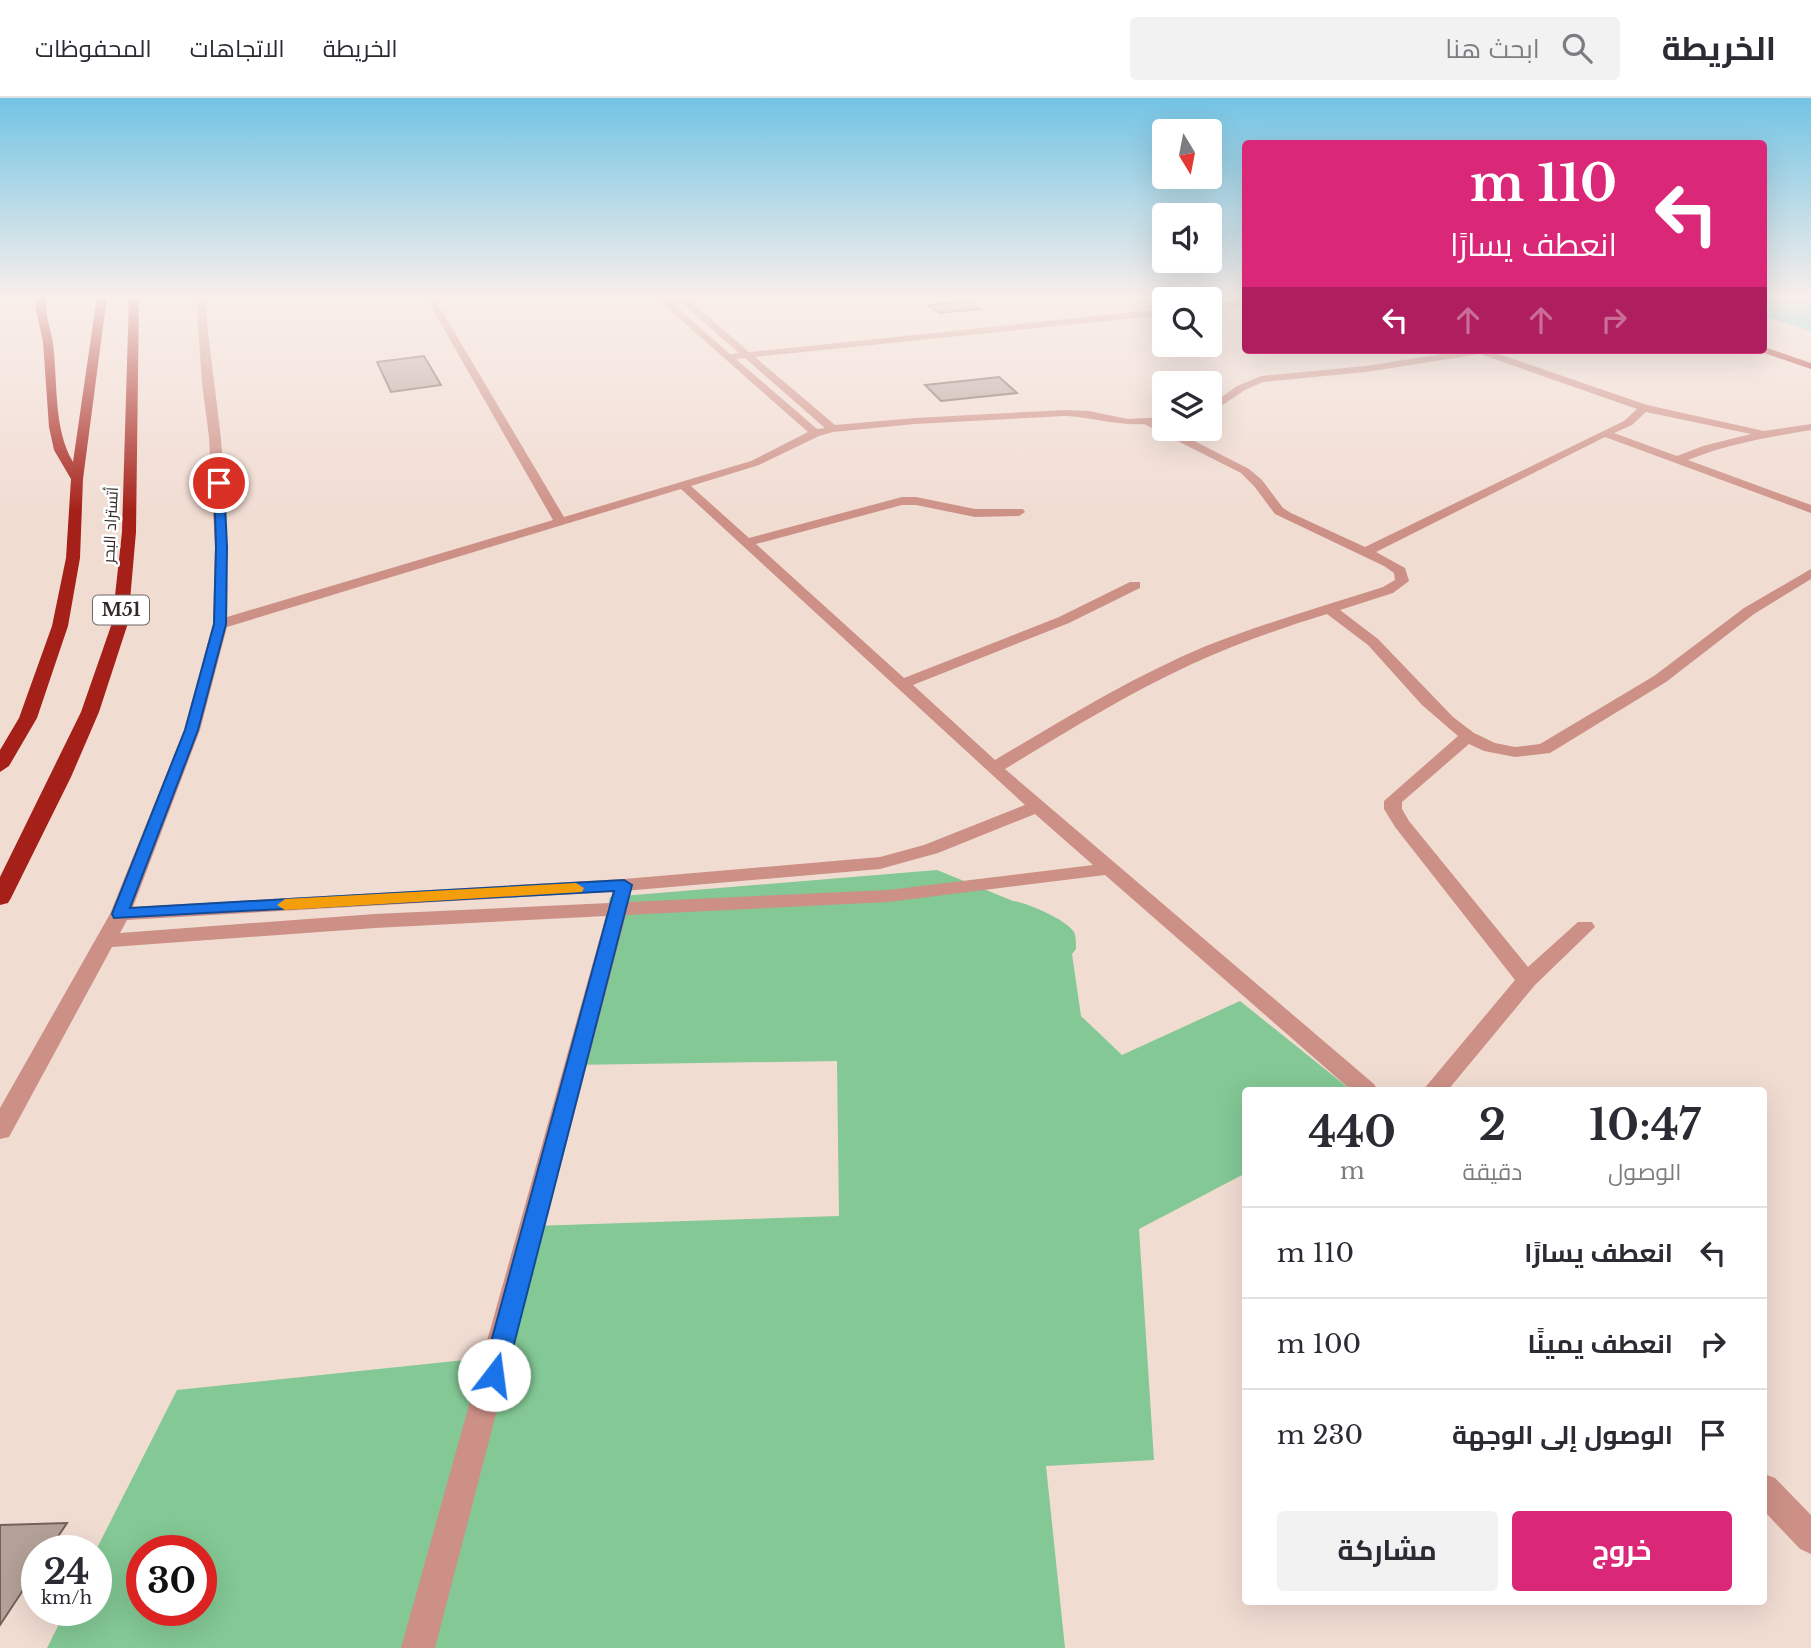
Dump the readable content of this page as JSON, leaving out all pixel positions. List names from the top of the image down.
{
  "streets": {
    "highway": ["أتستراد البحر", "M51"]
  },
  "north": "bottom",
  "page": {
    "header": "الخريطة",
    "search": "ابحث هنا",
    "nav": ["الخريطة", "الاتجاهات", "المحفوظات"],
    "turn": ["110 m", "انعطف يسارًا"],
    "eta": [
      "10:47",
      "الوصول",
      "2",
      "دقيقة",
      "440",
      "m"
    ],
    "list": [
      {
        "name": "انعطف يسارًا",
        "value": "110 m"
      },
      {
        "name": "انعطف يمينًا",
        "value": "100 m"
      },
      {
        "name": "الوصول إلى الوجهة",
        "value": "230 m"
      }
    ],
    "buttons": ["خروج", "مشاركة"],
    "speed": "24 km/h",
    "limit": "30"
  }
}
